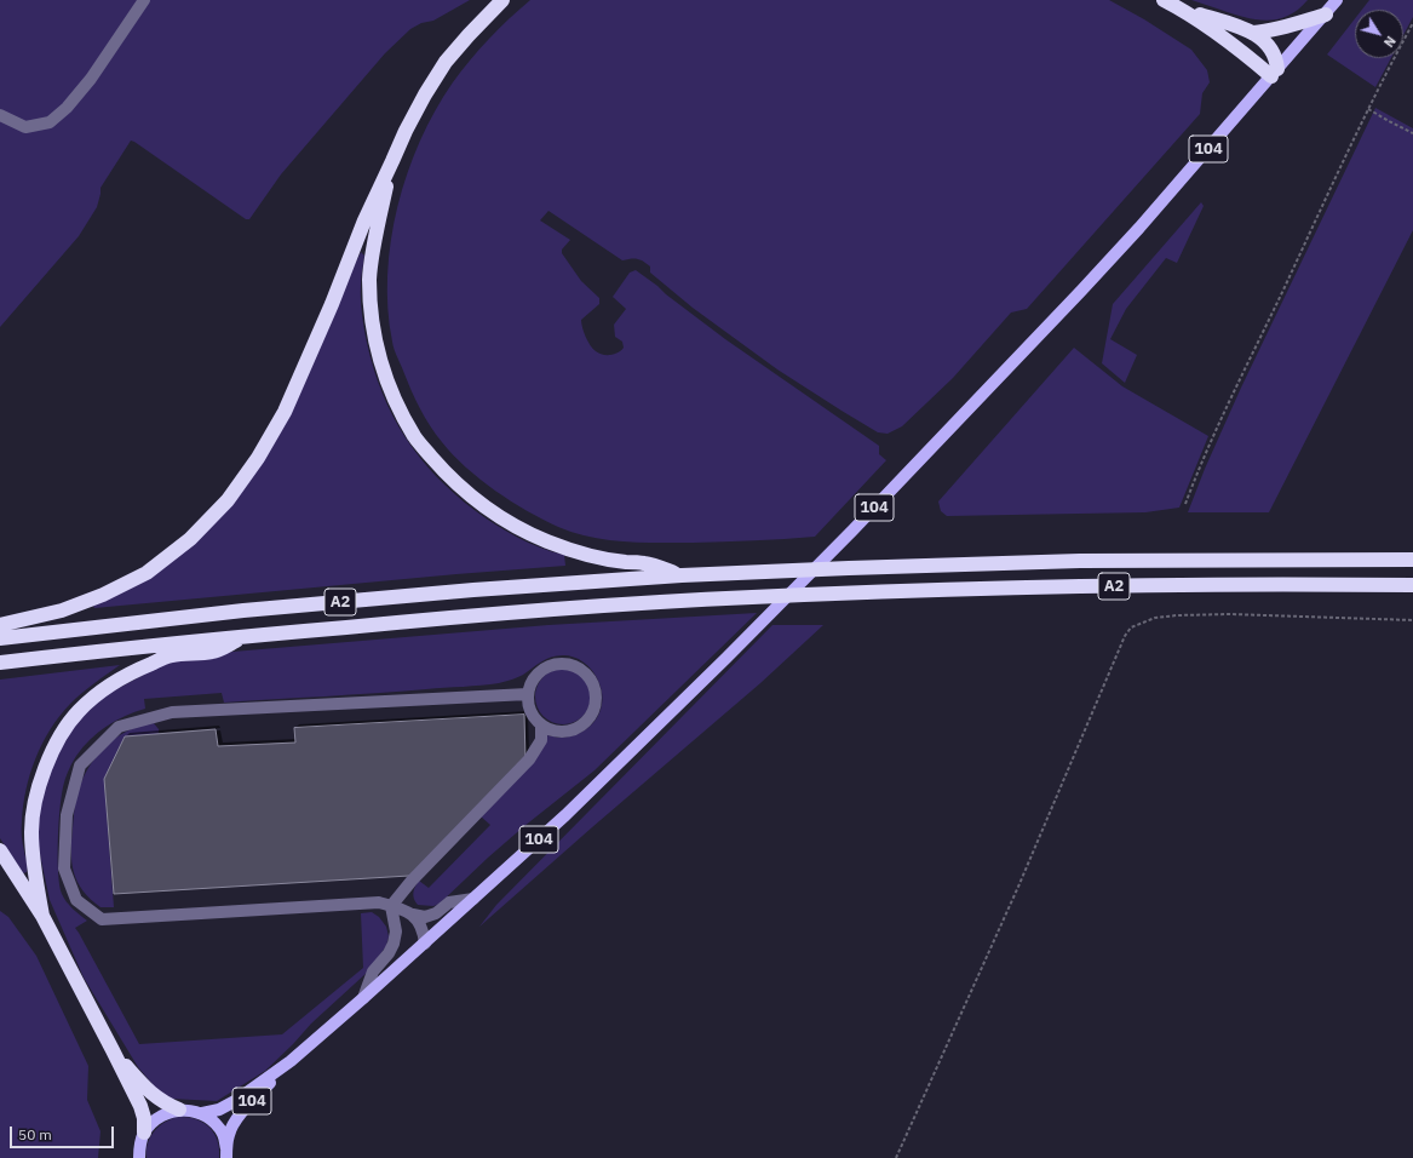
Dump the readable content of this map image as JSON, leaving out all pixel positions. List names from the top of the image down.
{
  "streets": {
    "highway": ["A2"],
    "main road": ["104"]
  },
  "scale_bar": "50 m",
  "north": "bottom right"
}
